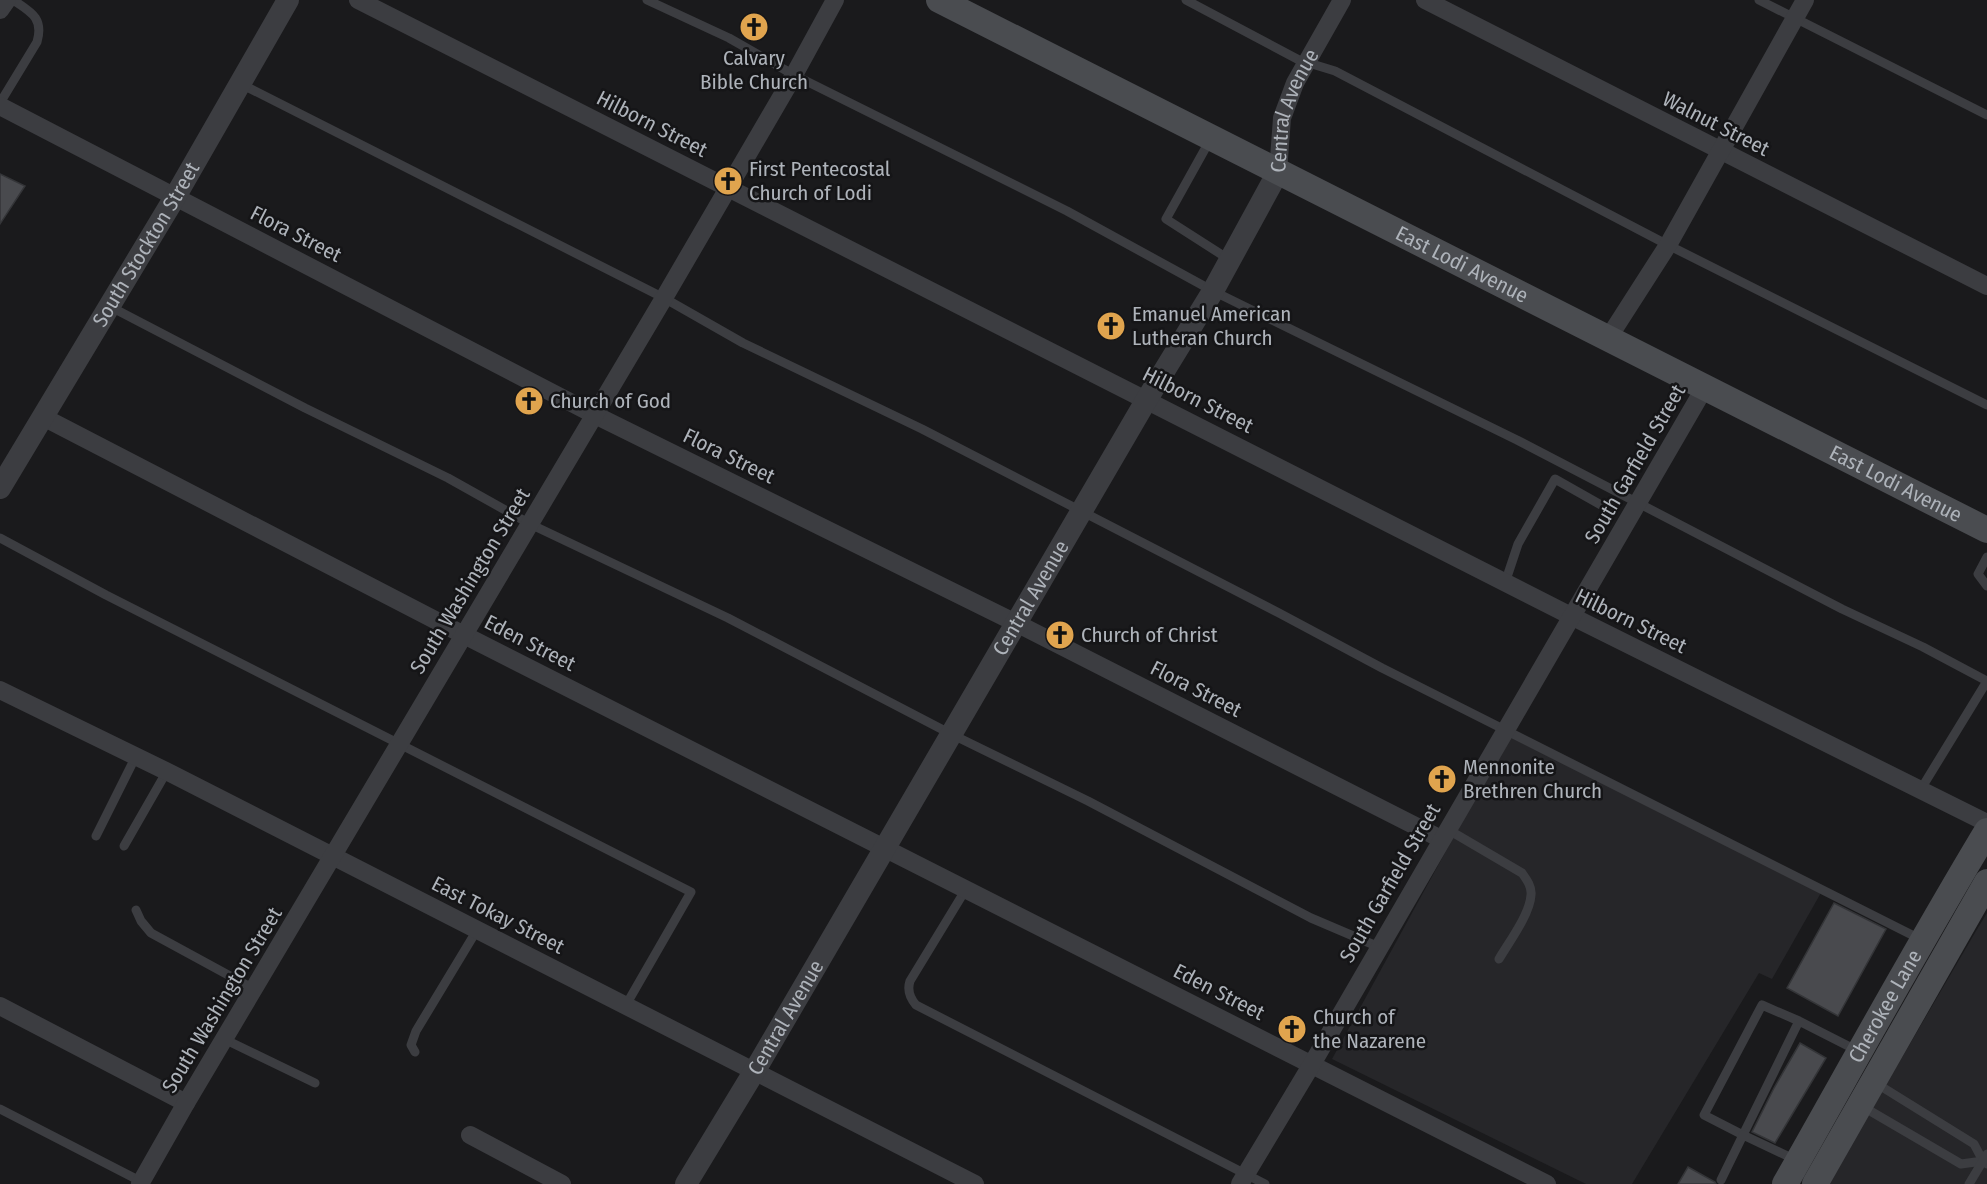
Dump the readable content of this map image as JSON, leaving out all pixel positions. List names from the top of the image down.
{
  "streets": {
    "main road": ["East Lodi Avenue", "Cherokee Lane"],
    "street": [
      "Central Avenue",
      "Hilborn Street",
      "Walnut Street",
      "Flora Street",
      "South Stockton Street",
      "South Garfield Street",
      "South Washington Street",
      "Eden Street",
      "East Tokay Street"
    ]
  },
  "crossings": [
    ["Central Avenue", "Hilborn Street"],
    ["Central Avenue", "Flora Street"],
    ["Central Avenue", "East Lodi Avenue"],
    ["Central Avenue", "Eden Street"],
    ["Central Avenue", "East Tokay Street"],
    ["Hilborn Street", "South Garfield Street"],
    ["Hilborn Street", "South Washington Street"],
    ["Flora Street", "South Stockton Street"],
    ["Flora Street", "South Garfield Street"],
    ["Flora Street", "South Washington Street"],
    ["South Stockton Street", "Eden Street"],
    ["East Lodi Avenue", "South Garfield Street"],
    ["South Garfield Street", "Eden Street"],
    ["South Washington Street", "Eden Street"],
    ["South Washington Street", "East Tokay Street"]
  ],
  "places": {
    "church": [
      "Calvary Bible Church",
      "First Pentecostal Church of Lodi",
      "Emanuel American Lutheran Church",
      "Church of God",
      "Church of Christ",
      "Mennonite Brethren Church",
      "Church of the Nazarene"
    ]
  }
}
